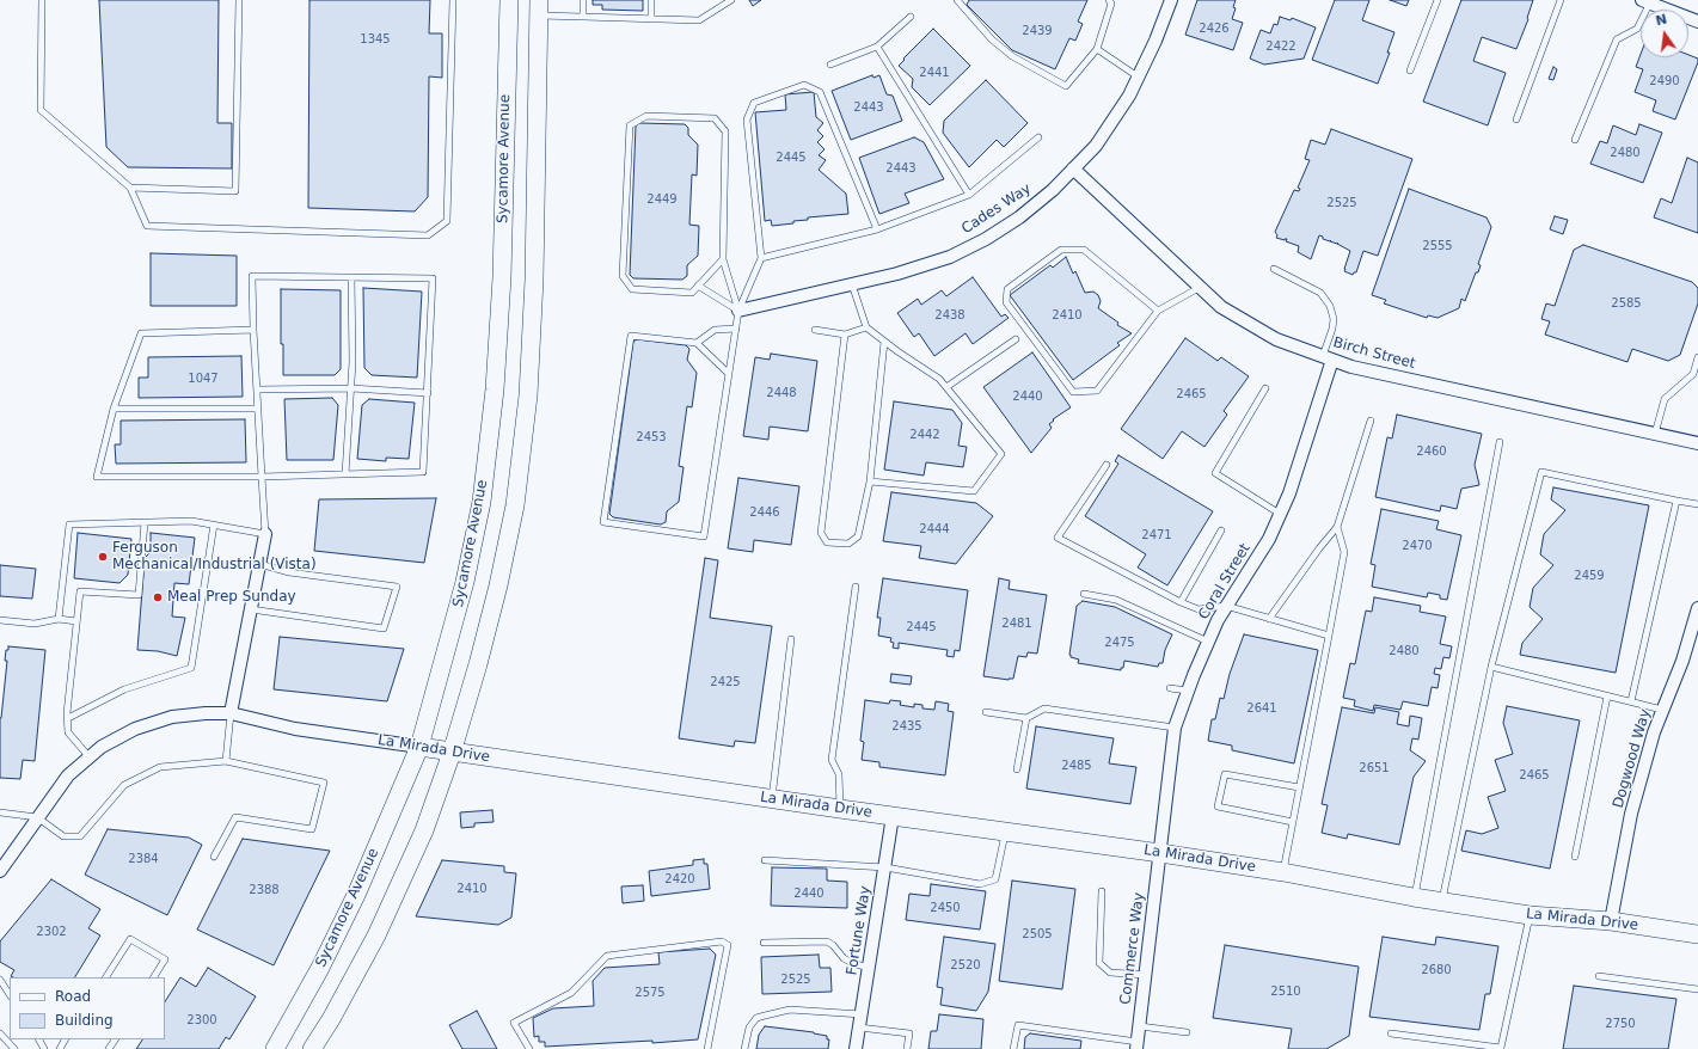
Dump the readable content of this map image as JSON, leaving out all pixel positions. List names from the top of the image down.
{
  "streets": {
    "main road": ["Sycamore Avenue", "La Mirada Drive"],
    "street": [
      "Cades Way",
      "Birch Street",
      "Coral Street",
      "Dogwood Way",
      "Fortune Way",
      "Commerce Way"
    ]
  },
  "crossings": [
    ["Sycamore Avenue", "La Mirada Drive"],
    ["Cades Way", "Birch Street"],
    ["Birch Street", "Coral Street"],
    ["Coral Street", "La Mirada Drive"],
    ["Coral Street", "Commerce Way"],
    ["La Mirada Drive", "Dogwood Way"],
    ["La Mirada Drive", "Fortune Way"],
    ["La Mirada Drive", "Commerce Way"]
  ],
  "places": ["Ferguson Mechanical/Industrial (Vista)", "Meal Prep Sunday"],
  "house_numbers": [
    "2426",
    "2439",
    "1345",
    "2422",
    "2441",
    "2490",
    "2443",
    "2480",
    "2445",
    "2443",
    "2449",
    "2525",
    "2555",
    "2585",
    "2438",
    "2410",
    "1047",
    "2448",
    "2465",
    "2440",
    "2442",
    "2453",
    "2460",
    "2446",
    "2444",
    "2471",
    "2470",
    "2459",
    "2481",
    "2445",
    "2475",
    "2480",
    "2425",
    "2641",
    "2435",
    "2485",
    "2651",
    "2465",
    "2384",
    "2420",
    "2410",
    "2388",
    "2440",
    "2450",
    "2302",
    "2505",
    "2520",
    "2680",
    "2525",
    "2510",
    "2575",
    "2300",
    "2750"
  ],
  "legend": ["Road", "Building"],
  "north": "top"
}
